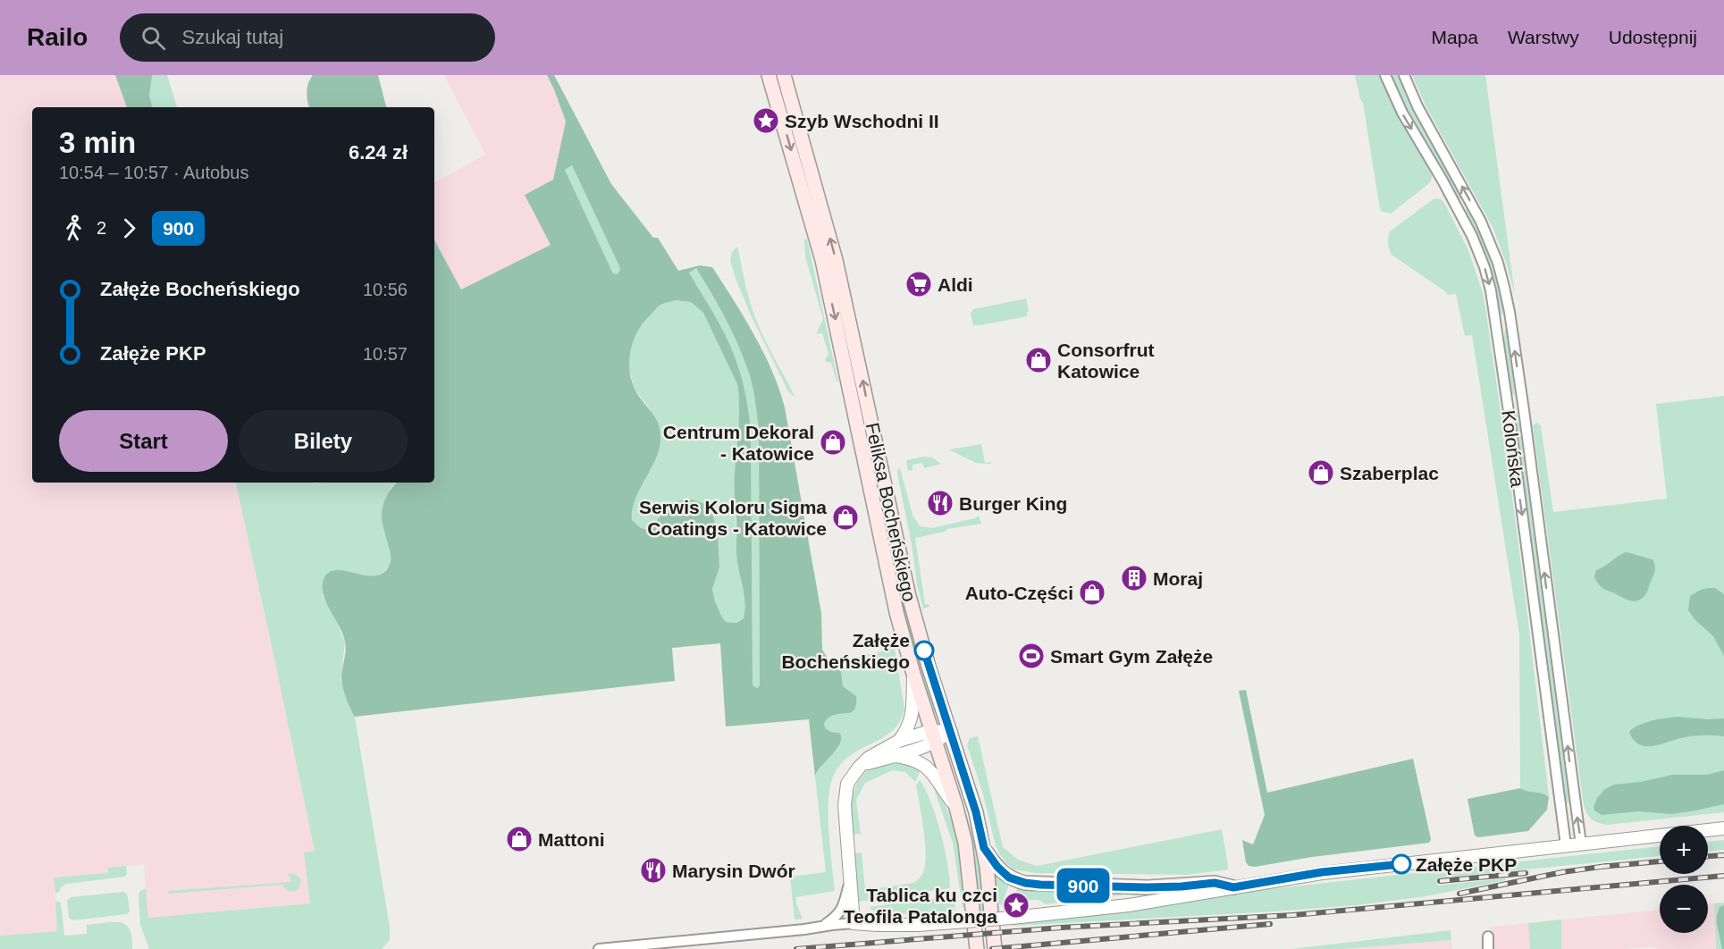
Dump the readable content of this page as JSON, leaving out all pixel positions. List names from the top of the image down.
{
  "streets": {
    "main road": ["Feliksa Bocheńskiego"],
    "street": ["Kolońska"]
  },
  "places": {
    "place": ["Szyb Wschodni II", "Tablica ku czci Teofila Patalonga"],
    "supermarket": ["Aldi"],
    "shop": [
      "Consorfrut Katowice",
      "Centrum Dekoral - Katowice",
      "Szaberplac",
      "Serwis Koloru Sigma Coatings - Katowice",
      "Auto-Części",
      "Mattoni"
    ],
    "restaurant": ["Burger King", "Marysin Dwór"],
    "building": ["Moraj"],
    "other": ["Załęże Bocheńskiego", "Załęże PKP"],
    "sports": ["Smart Gym Załęże"]
  },
  "lines": ["bus line 900"],
  "page": {
    "header": "Railo",
    "search": "Szukaj tutaj",
    "nav": ["Mapa", "Warstwy", "Udostępnij"],
    "on_map": "900",
    "heading": ["3 min", "10:54 – 10:57 · Autobus", "6.24 zł"],
    "legs": ["2", "900"],
    "list": [
      {
        "name": "Załęże Bocheńskiego",
        "value": "10:56"
      },
      {
        "name": "Załęże PKP",
        "value": "10:57"
      }
    ],
    "buttons": ["Start", "Bilety"],
    "map_buttons": ["+", "−"]
  }
}
